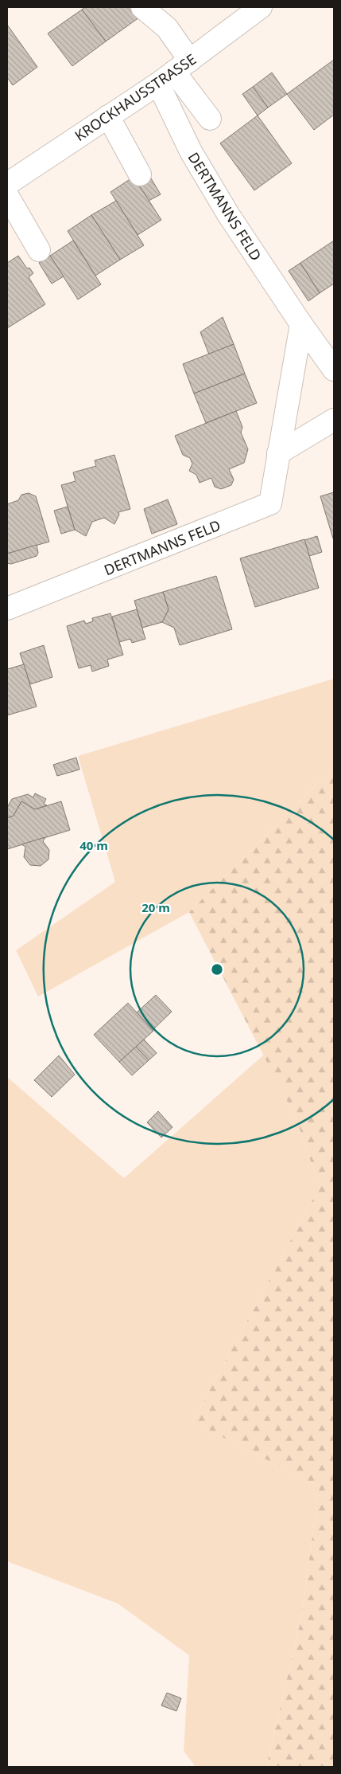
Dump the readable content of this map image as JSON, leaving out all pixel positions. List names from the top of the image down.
{
  "streets": {
    "street": ["KROCKHAUSSTRASSE", "DERTMANNS FELD"]
  },
  "crossings": [
    ["KROCKHAUSSTRASSE", "DERTMANNS FELD"]
  ],
  "rings": ["40 m", "20 m"]
}
